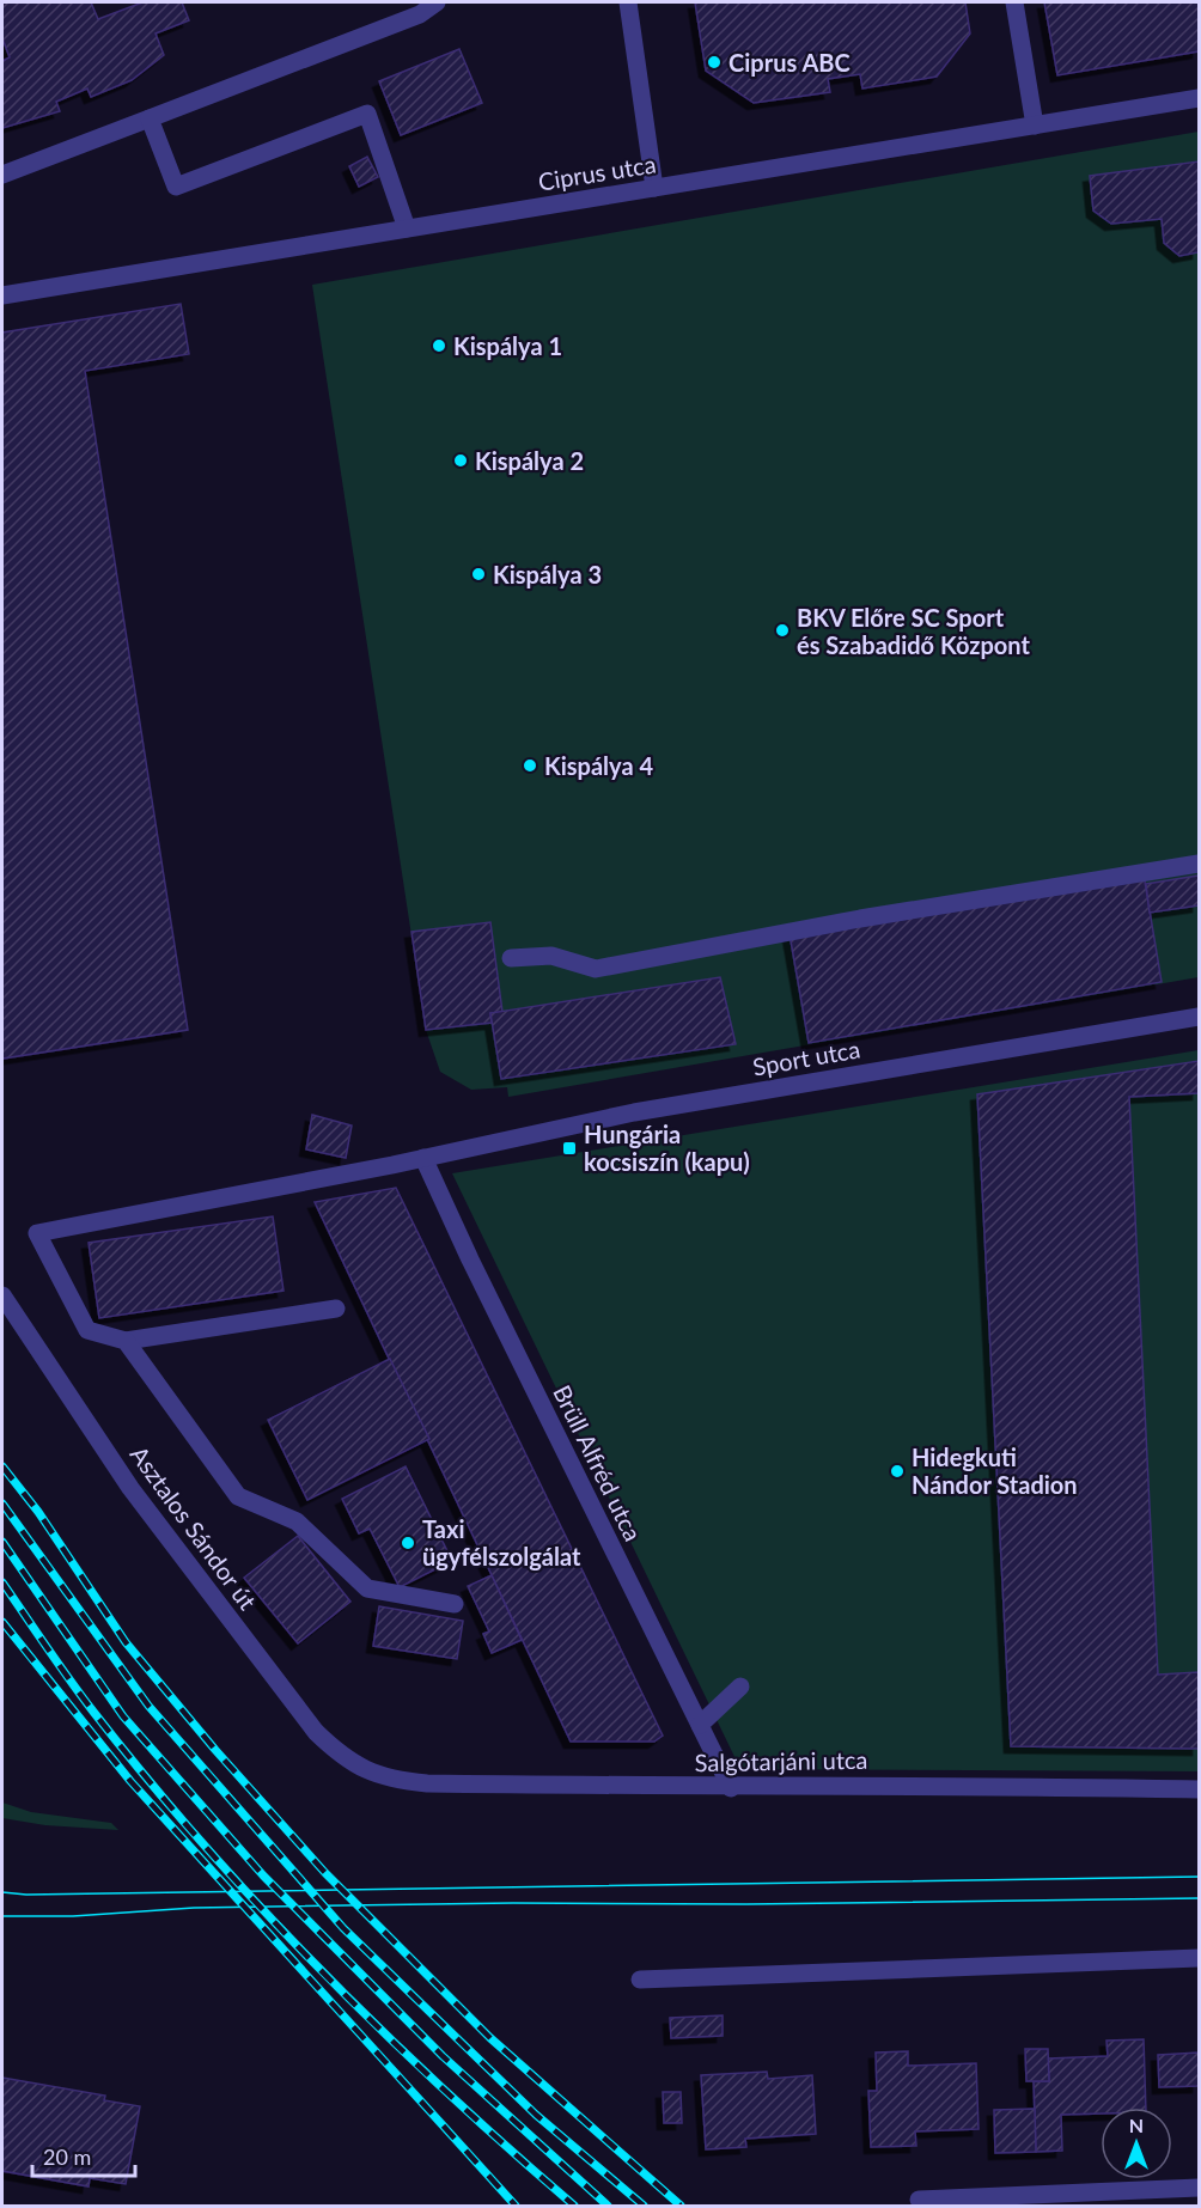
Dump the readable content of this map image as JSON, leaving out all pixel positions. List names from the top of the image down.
{
  "streets": {
    "street": [
      "Ciprus utca",
      "Sport utca",
      "Brüll Alfréd utca",
      "Asztalos Sándor út",
      "Salgótarjáni utca"
    ]
  },
  "crossings": [
    ["Sport utca", "Brüll Alfréd utca"],
    ["Brüll Alfréd utca", "Salgótarjáni utca"],
    ["Asztalos Sándor út", "Salgótarjáni utca"]
  ],
  "places": {
    "other": [
      "Ciprus ABC",
      "Kispálya 1",
      "Kispálya 2",
      "Kispálya 3",
      "BKV Előre SC Sport és Szabadidő Központ",
      "Kispálya 4",
      "Hidegkuti Nándor Stadion",
      "Taxi ügyfélszolgálat"
    ],
    "transit": ["Hungária kocsiszín (kapu)"]
  },
  "scale_bar": "20 m",
  "north": "top"
}
